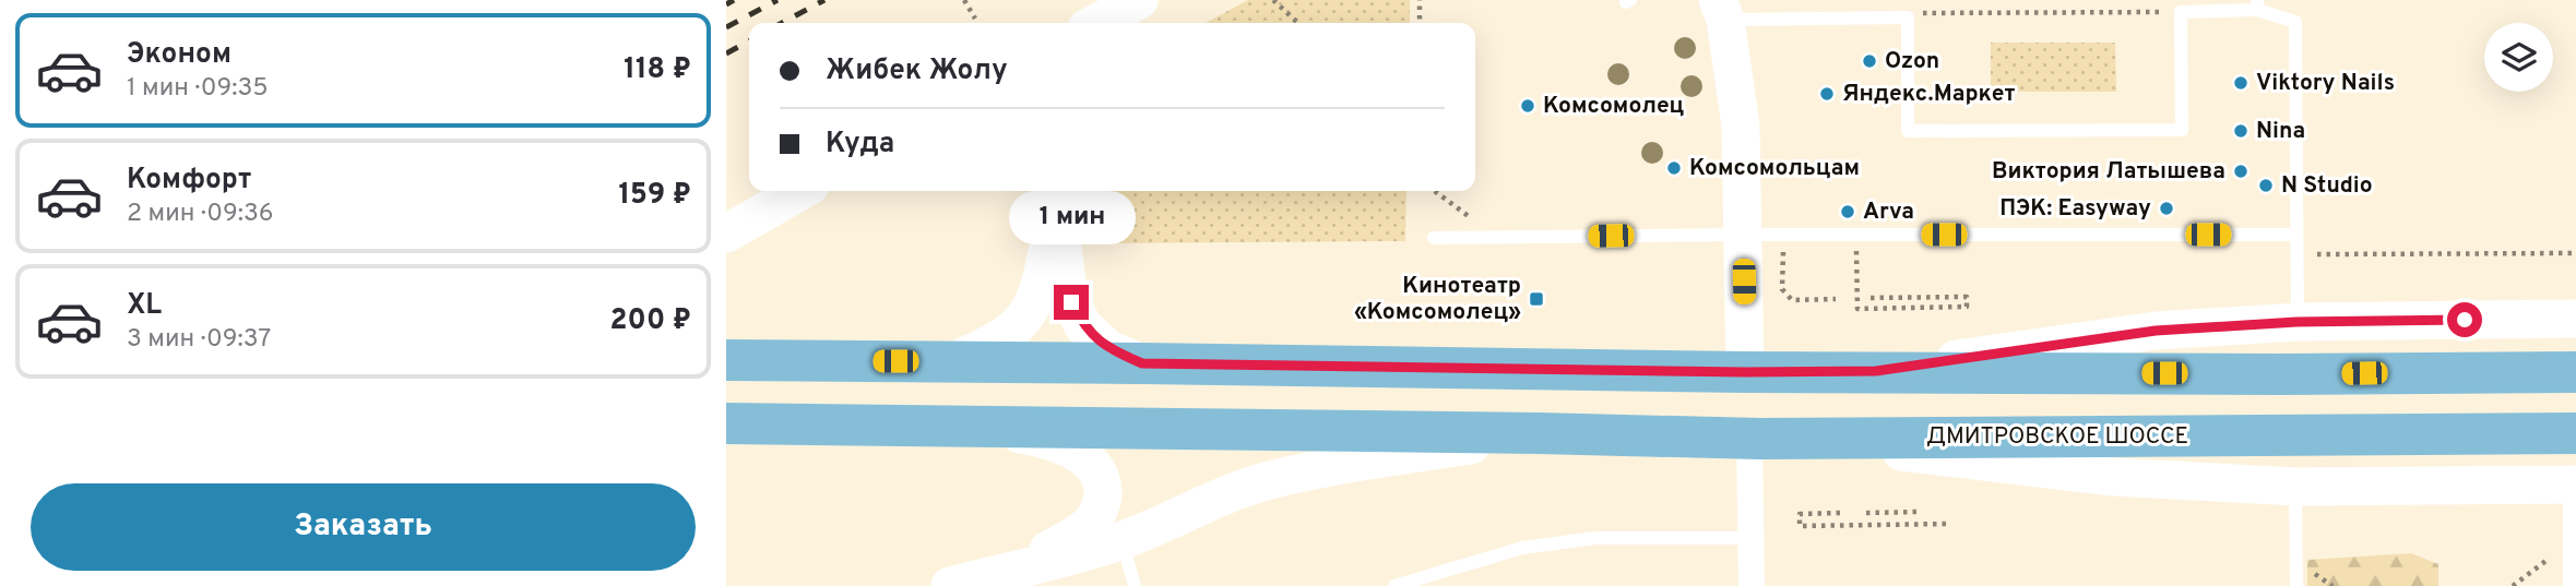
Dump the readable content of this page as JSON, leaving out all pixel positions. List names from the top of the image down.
{
  "streets": {
    "main road": ["ДМИТРОВСКОЕ ШОССЕ"]
  },
  "places": {
    "other": [
      "Ozon",
      "Viktory Nails",
      "Яндекс.Маркет",
      "Комсомолец",
      "Nina",
      "Комсомольцам",
      "Виктория Латышева",
      "N Studio",
      "ПЭК: Easyway",
      "Arva"
    ],
    "transit": ["Кинотеатр «Комсомолец»"]
  },
  "page": {
    "list": [
      {
        "name": "Эконом",
        "note": "1 мин · 09:35",
        "value": "118 ₽"
      },
      {
        "name": "Комфорт",
        "note": "2 мин · 09:36",
        "value": "159 ₽"
      },
      {
        "name": "XL",
        "note": "3 мин · 09:37",
        "value": "200 ₽"
      }
    ],
    "banner": ["Жибек Жолу", "Куда"],
    "bubble": "1 мин",
    "buttons": "Заказать"
  }
}
